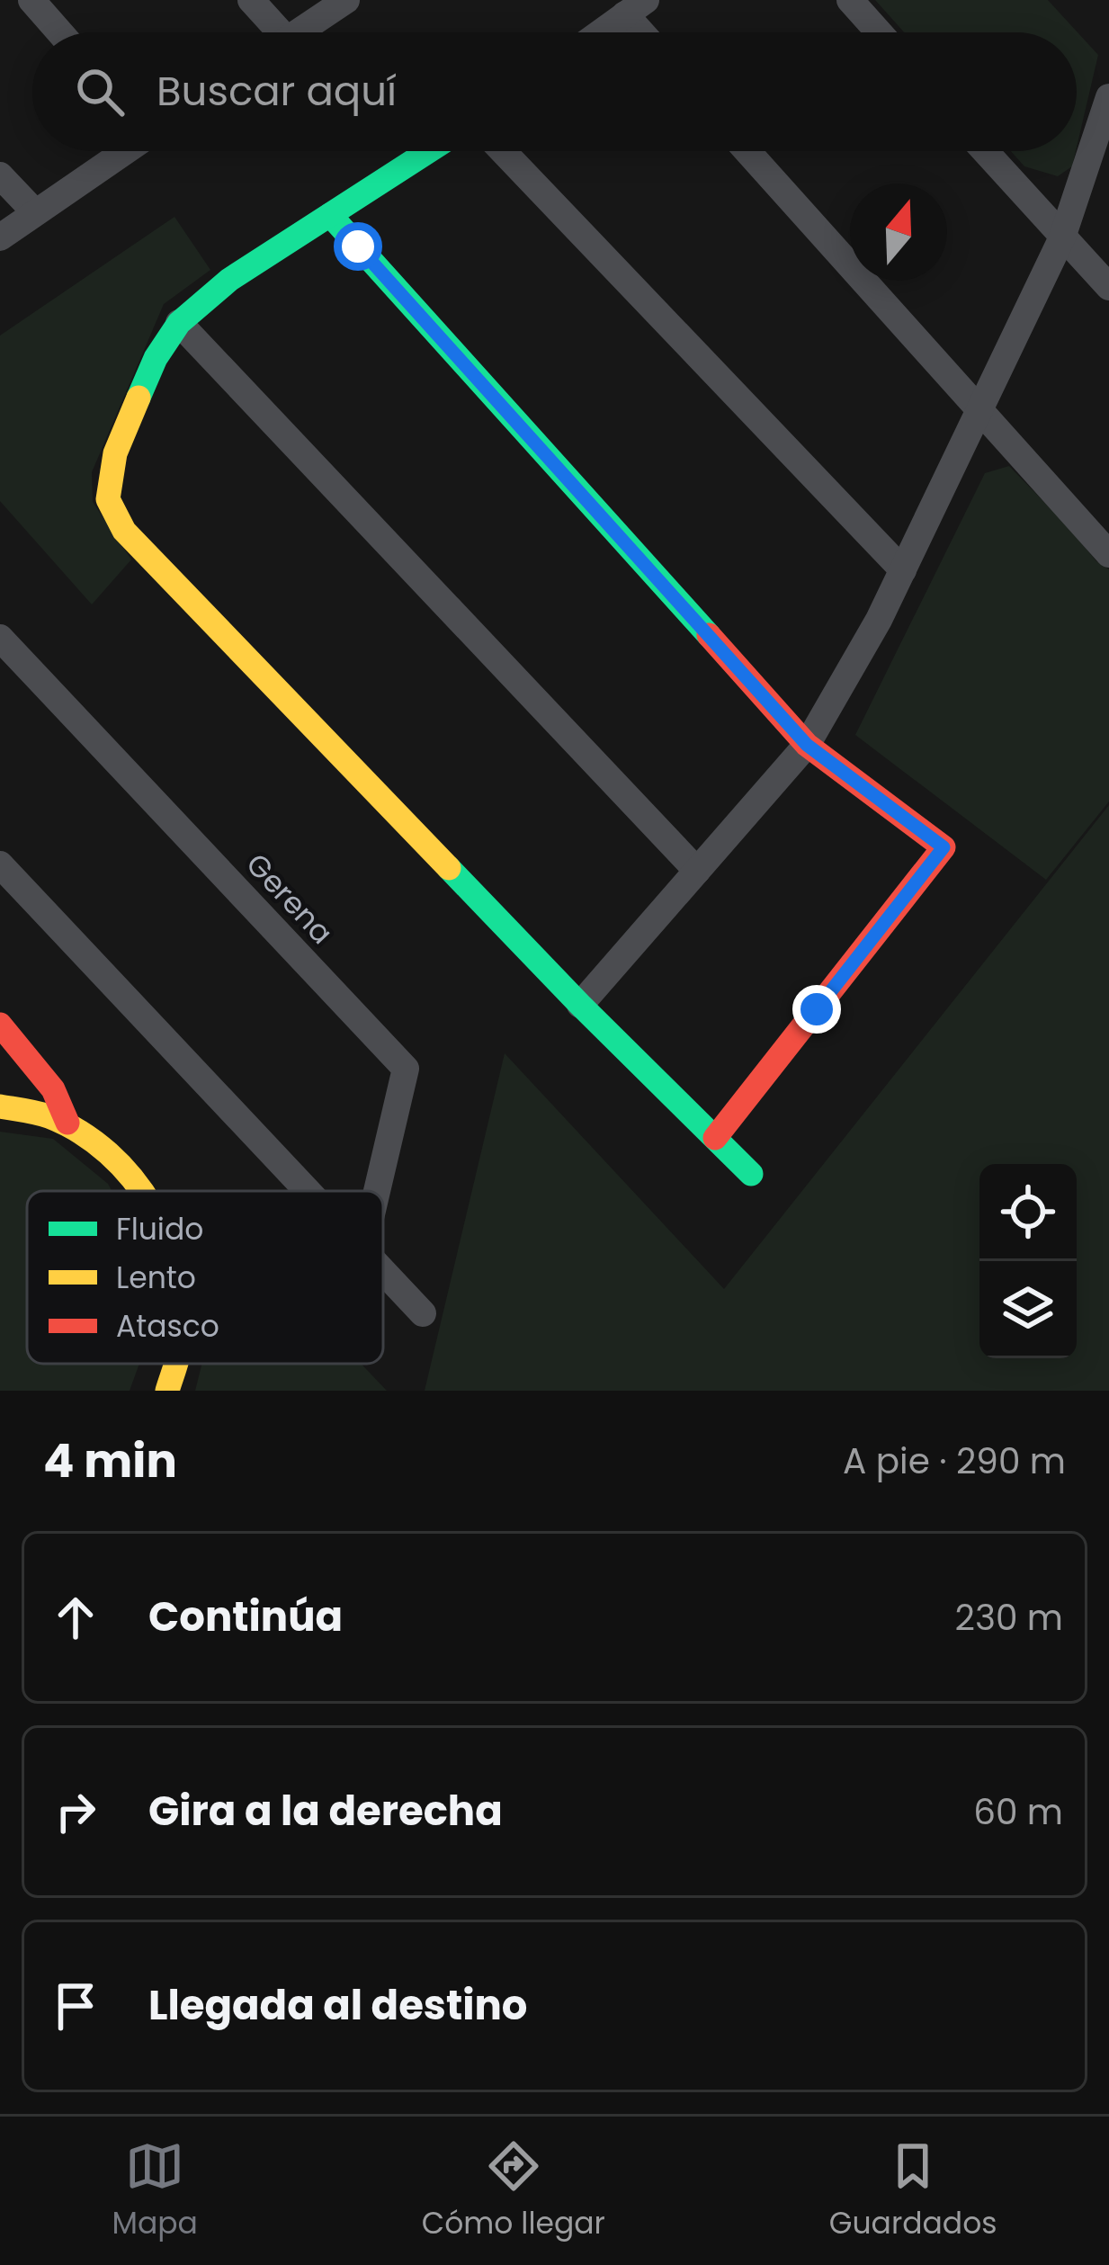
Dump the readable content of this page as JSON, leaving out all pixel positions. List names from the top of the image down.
{
  "streets": {
    "street": ["Gerena"]
  },
  "legend": ["Fluido", "Lento", "Atasco"],
  "north": "top",
  "page": {
    "search": "Buscar aquí",
    "heading": ["4 min", "A pie · 290 m"],
    "list": [
      ["Continúa", "230 m"],
      ["Gira a la derecha", "60 m"],
      "Llegada al destino"
    ],
    "nav": ["Mapa", "Cómo llegar", "Guardados"]
  }
}
